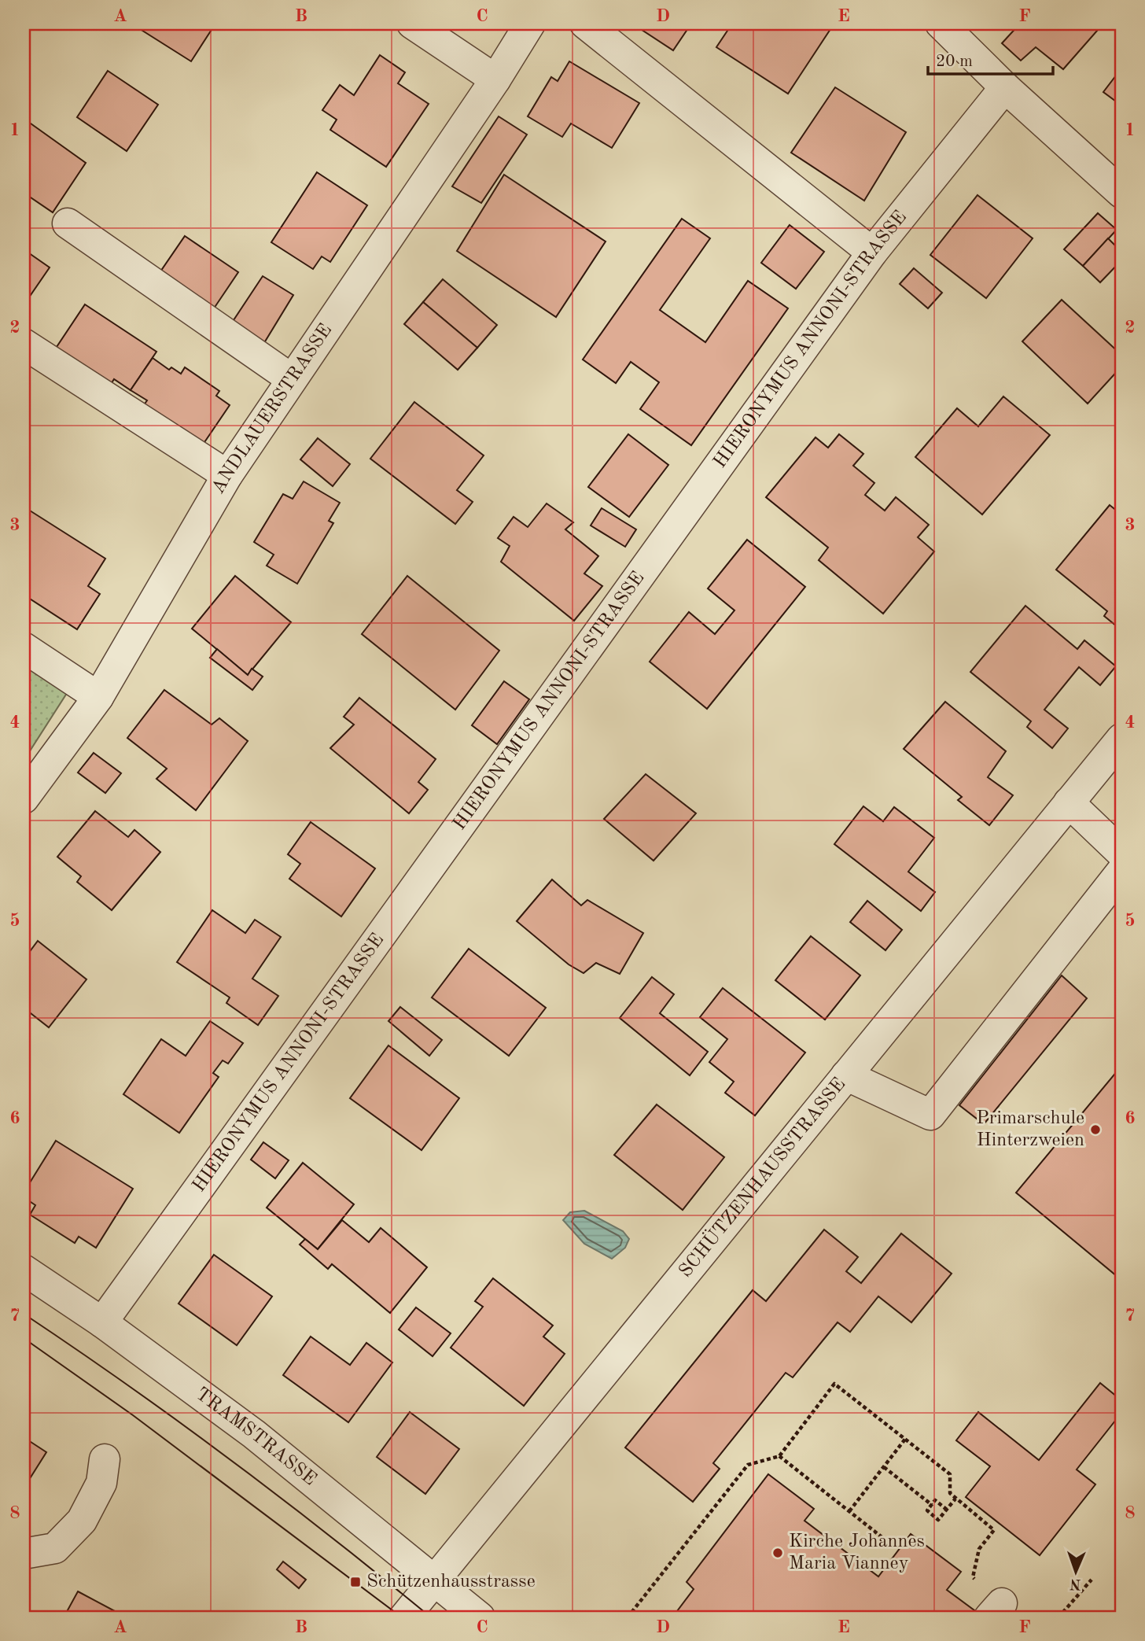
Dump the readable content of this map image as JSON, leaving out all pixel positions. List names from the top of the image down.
{
  "streets": {
    "street": [
      "HIERONYMUS ANNONI-STRASSE",
      "ANDLAUERSTRASSE",
      "SCHÜTZENHAUSSTRASSE",
      "TRAMSTRASSE"
    ]
  },
  "crossings": [
    ["HIERONYMUS ANNONI-STRASSE", "TRAMSTRASSE"],
    ["SCHÜTZENHAUSSTRASSE", "TRAMSTRASSE"]
  ],
  "places": {
    "other": ["Primarschule Hinterzweien", "Kirche Johannes Maria Vianney"],
    "transit": ["Schützenhausstrasse"]
  },
  "scale_bar": "20 m",
  "north": "bottom",
  "grid": {
    "columns": [
      "A",
      "B",
      "C",
      "D",
      "E",
      "F"
    ],
    "rows": [
      "1",
      "2",
      "3",
      "4",
      "5",
      "6",
      "7",
      "8"
    ]
  }
}
